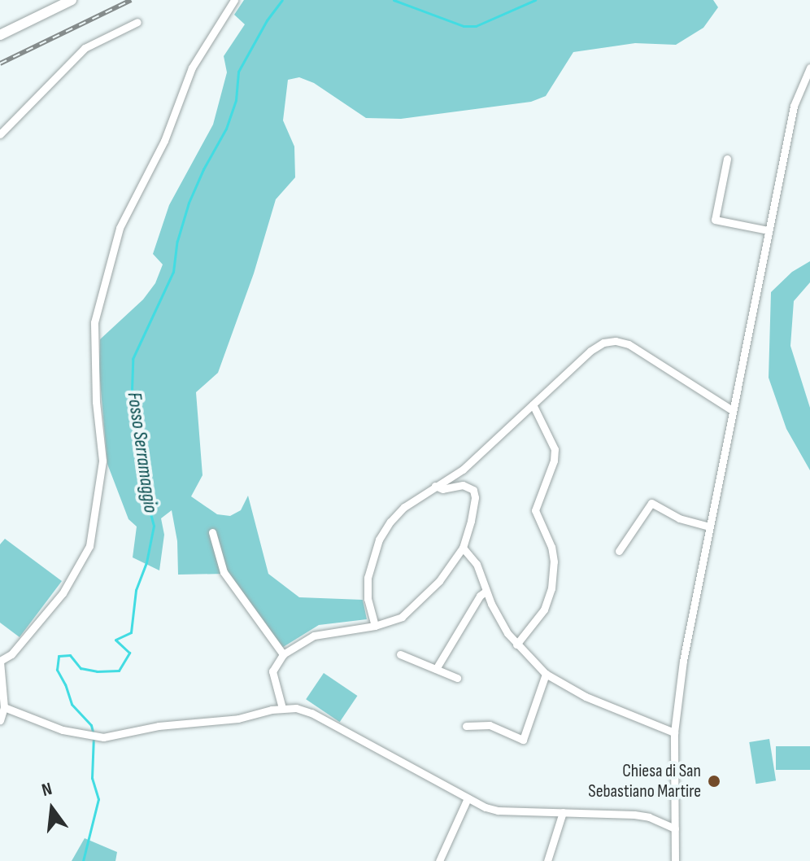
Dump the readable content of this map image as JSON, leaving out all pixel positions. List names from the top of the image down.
{
  "water": ["Fosso Serramaggio"],
  "places": ["Chiesa di San Sebastiano Martire"],
  "north": "top"
}
